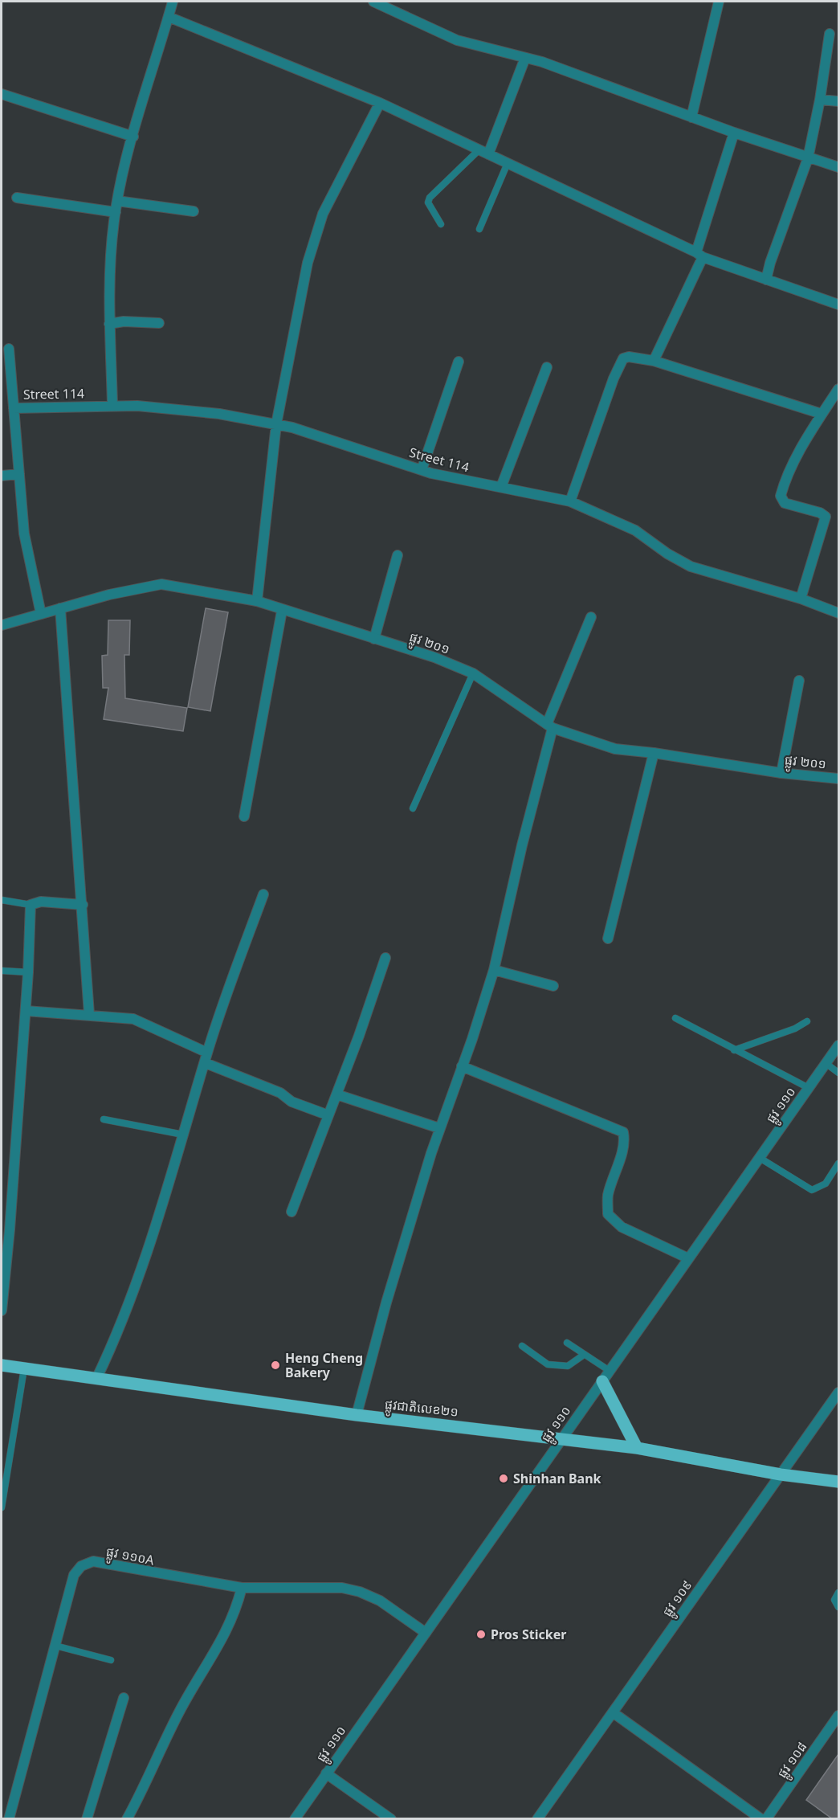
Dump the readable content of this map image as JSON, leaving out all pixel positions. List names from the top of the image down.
{
  "streets": {
    "main road": ["ផ្លូវជាតិលេខ២១"],
    "street": [
      "Street 114",
      "ផ្លូវ ២០១",
      "ផ្លូវ ១១០",
      "ផ្លូវ ១១០A",
      "ផ្លូវ ១០៩",
      "ផ្លូវ ១០៨"
    ]
  },
  "crossings": [
    ["ផ្លូវ ១១០", "ផ្លូវជាតិលេខ២១"],
    ["ផ្លូវ ១១០", "ផ្លូវ ១១០A"],
    ["ផ្លូវជាតិលេខ២១", "ផ្លូវ ១០៩"]
  ],
  "places": ["Heng Cheng Bakery", "Shinhan Bank", "Pros Sticker"]
}
